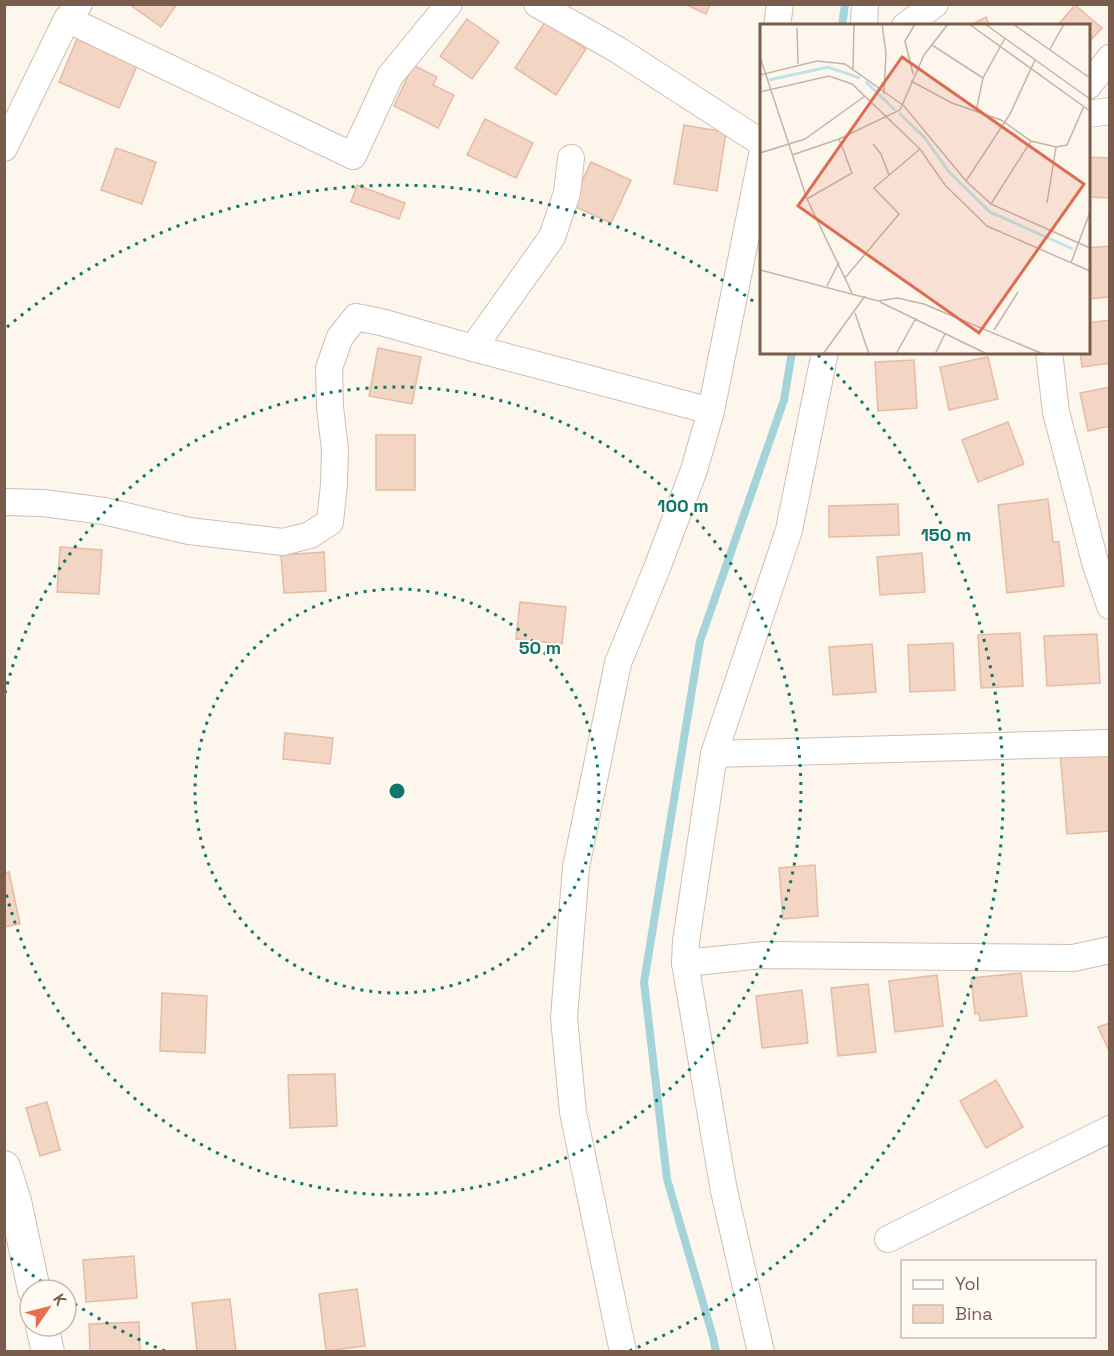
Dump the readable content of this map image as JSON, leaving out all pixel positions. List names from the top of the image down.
{
  "legend": ["Yol", "Bina"],
  "north": "top right",
  "rings": ["100 m", "150 m", "50 m"]
}
